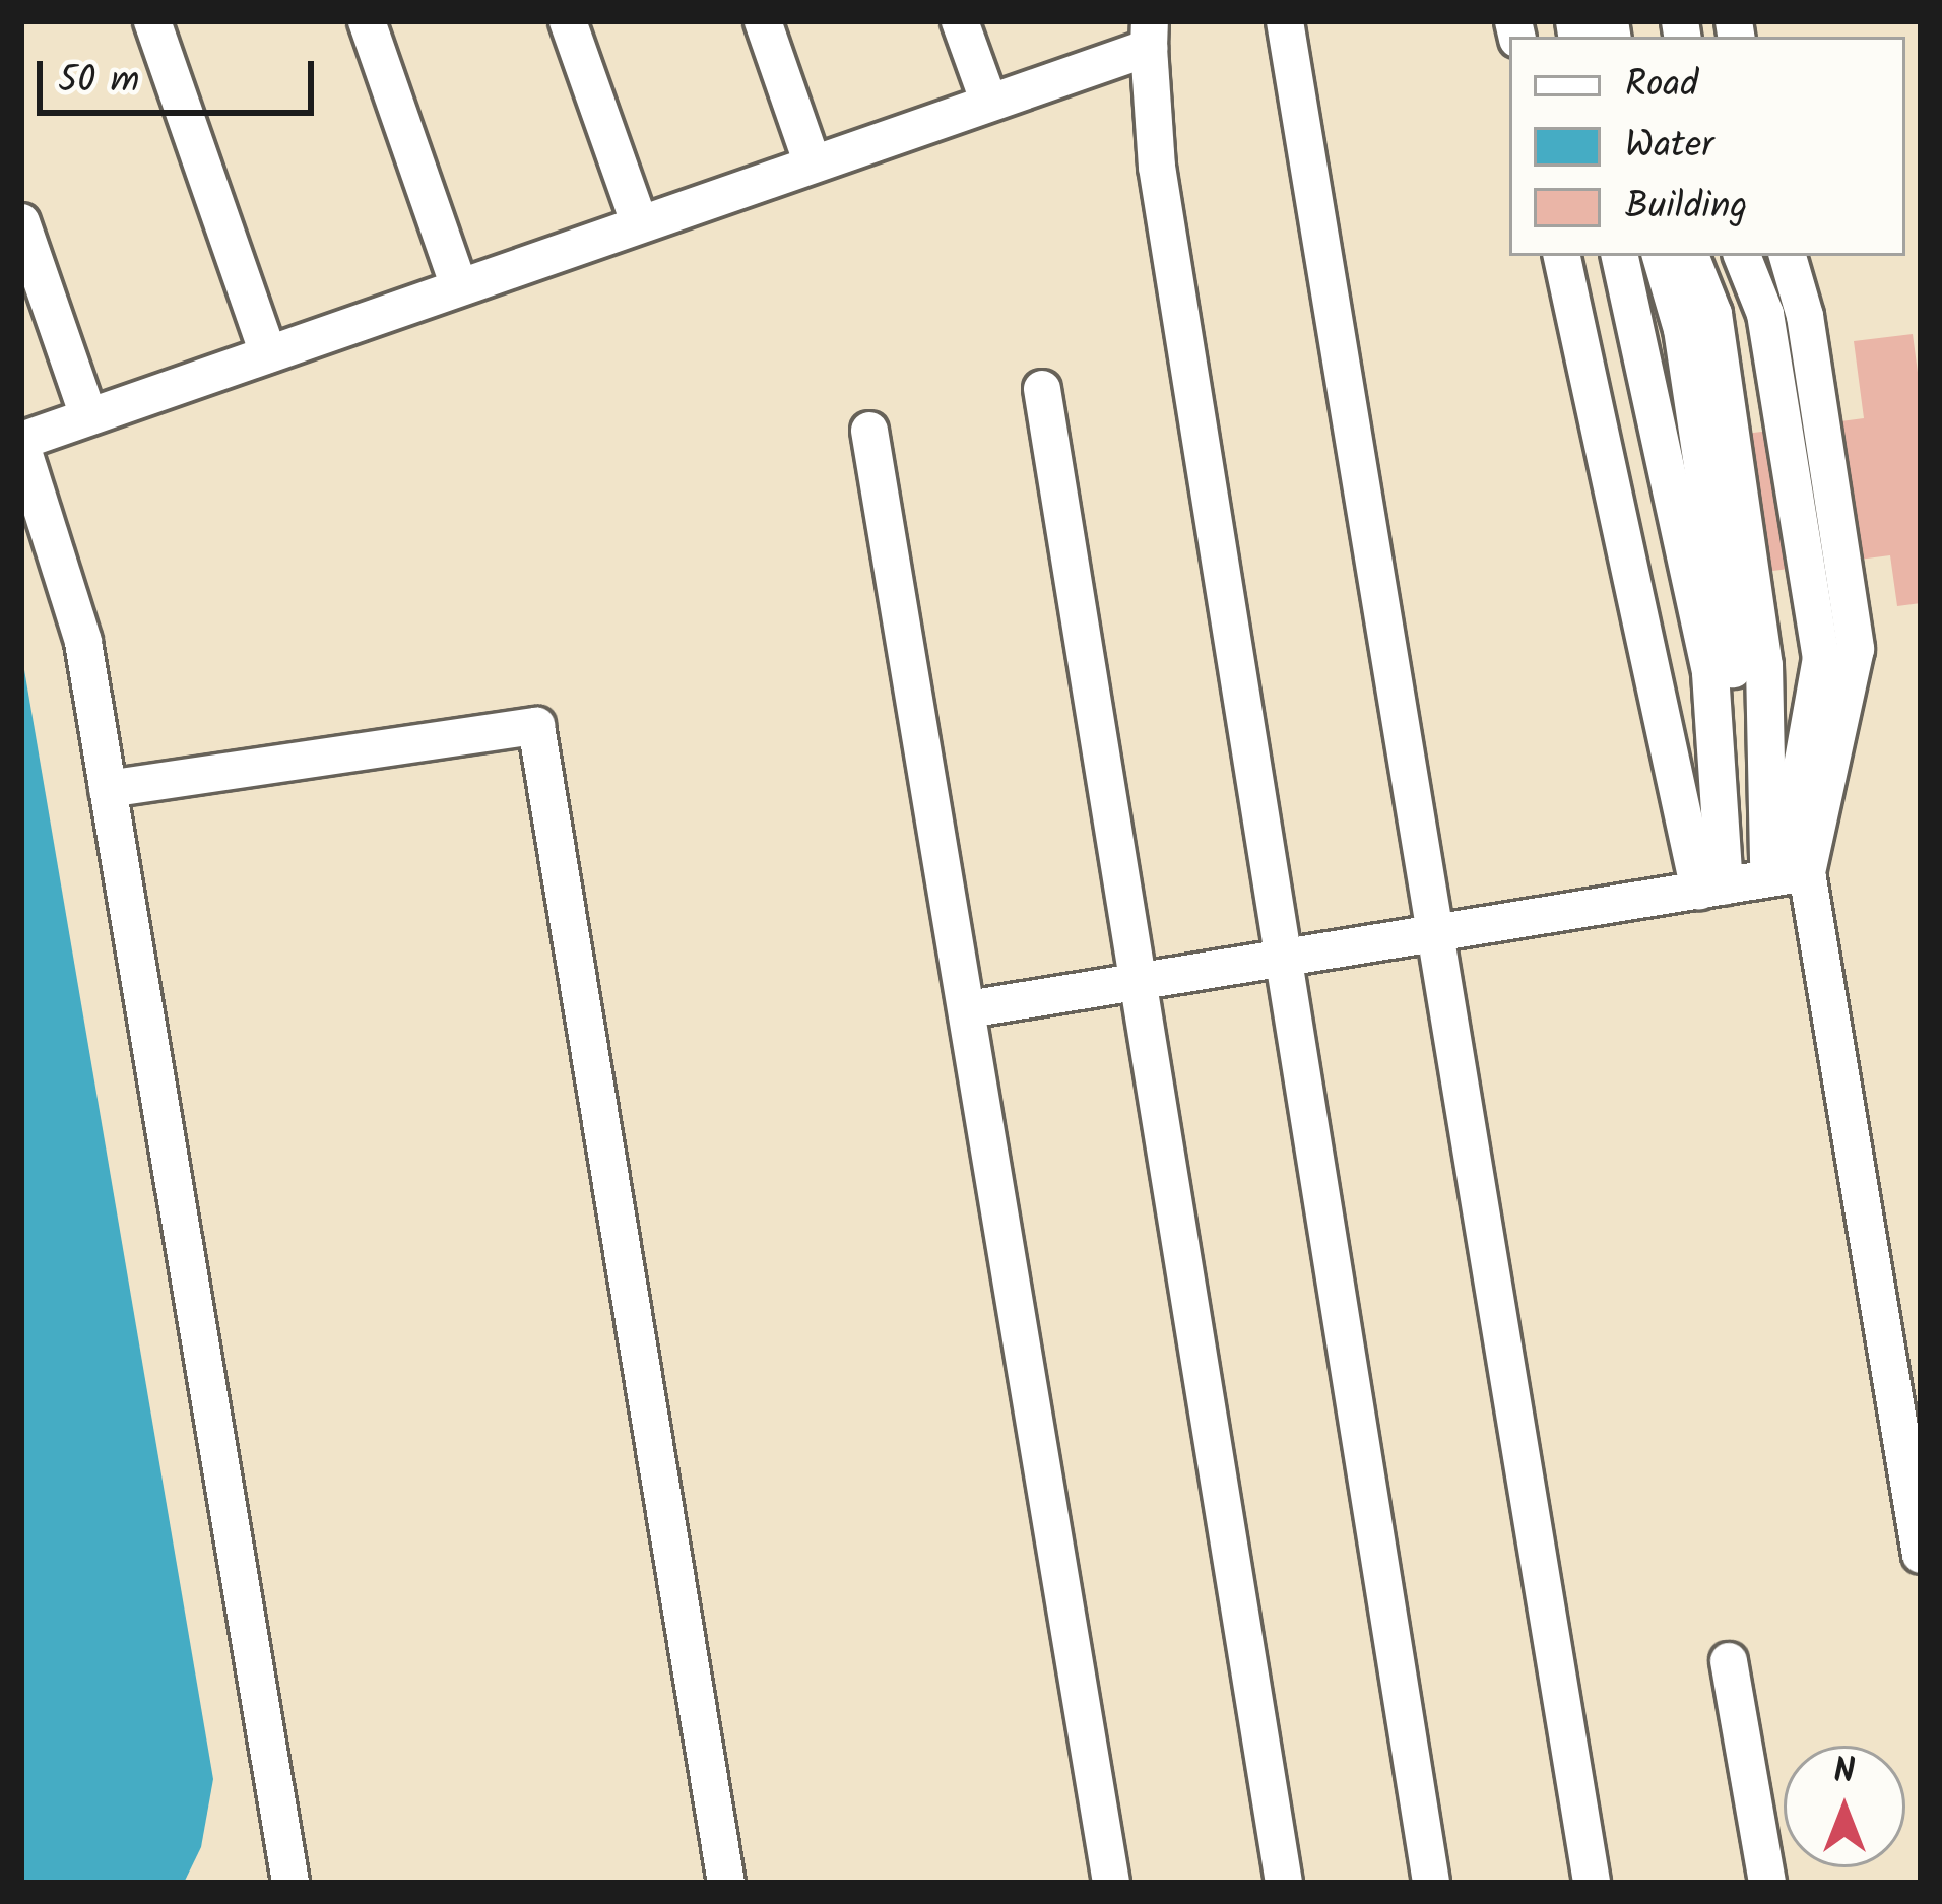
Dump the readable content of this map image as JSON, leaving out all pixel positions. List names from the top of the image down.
{
  "legend": ["Road", "Water", "Building"],
  "scale_bar": "50 m",
  "north": "top"
}
